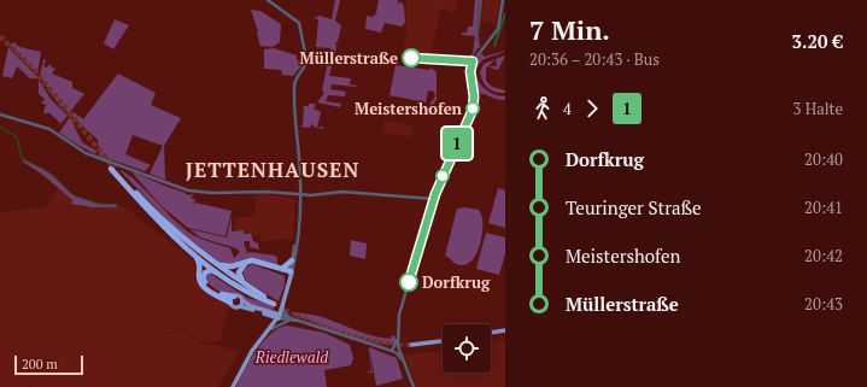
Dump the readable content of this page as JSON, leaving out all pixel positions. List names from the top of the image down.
{
  "districts": ["JETTENHAUSEN"],
  "parks": ["Riedlewald"],
  "places": ["Müllerstraße", "Meistershofen", "Dorfkrug"],
  "lines": ["bus line 1"],
  "scale_bar": "200 m",
  "page": {
    "on_map": "1",
    "heading": ["7 Min.", "20:36 – 20:43 · Bus", "3.20 €"],
    "legs": ["4", "1", "3 Halte"],
    "list": [
      {
        "name": "Dorfkrug",
        "value": "20:40"
      },
      {
        "name": "Teuringer Straße",
        "value": "20:41"
      },
      {
        "name": "Meistershofen",
        "value": "20:42"
      },
      {
        "name": "Müllerstraße",
        "value": "20:43"
      }
    ],
    "scale": "200 m"
  }
}
